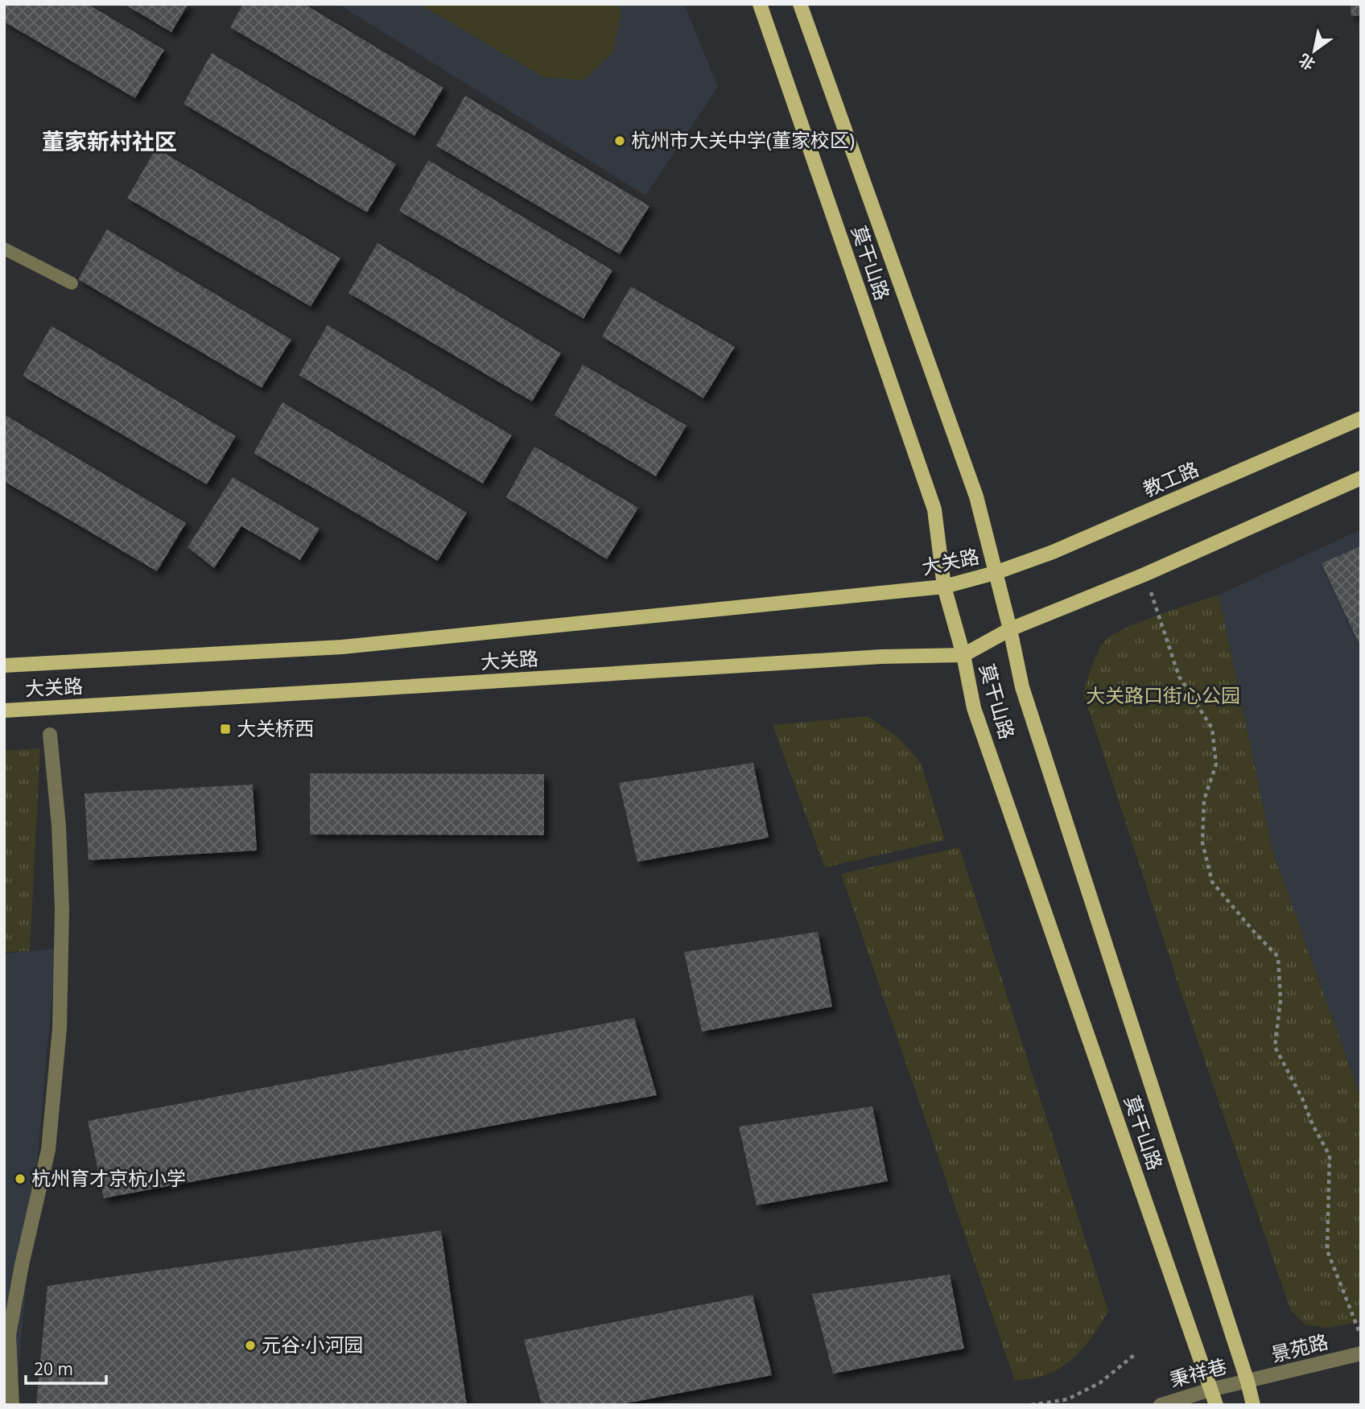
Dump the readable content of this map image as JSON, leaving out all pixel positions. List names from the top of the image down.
{
  "streets": {
    "main road": ["莫干山路", "教工路", "大关路"],
    "street": ["景苑路", "秉祥巷"]
  },
  "crossings": [
    ["莫干山路", "教工路"],
    ["莫干山路", "大关路"],
    ["莫干山路", "景苑路"],
    ["莫干山路", "秉祥巷"],
    ["教工路", "大关路"],
    ["景苑路", "秉祥巷"]
  ],
  "districts": ["董家新村社区"],
  "parks": ["大关路口街心公园"],
  "places": {
    "other": ["杭州市大关中学(董家校区)", "杭州育才京杭小学", "元谷·小河园"],
    "transit": ["大关桥西"]
  },
  "scale_bar": "20 m",
  "north": "bottom left"
}
